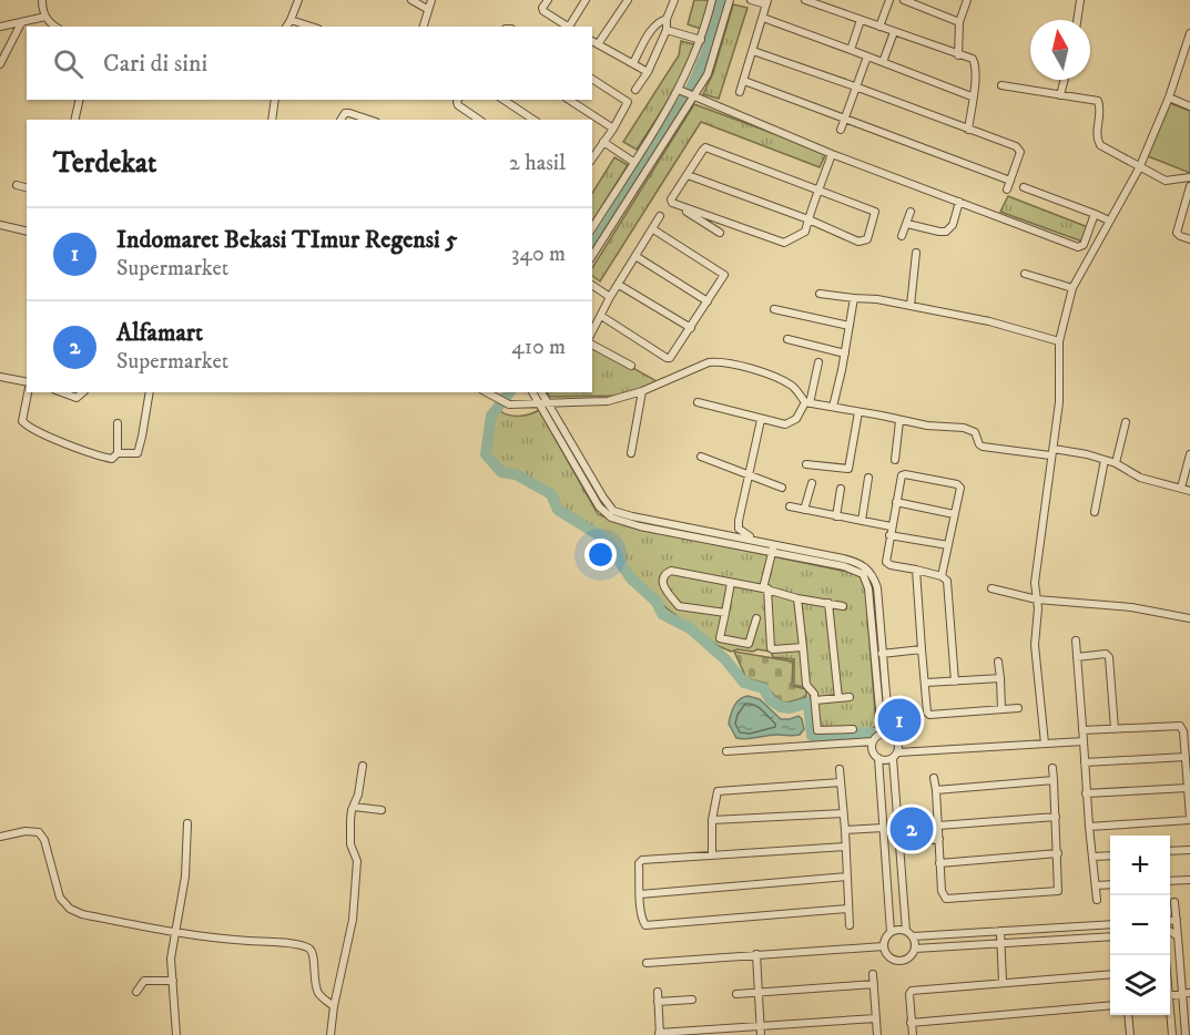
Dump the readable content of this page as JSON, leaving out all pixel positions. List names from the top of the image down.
{
  "north": "top",
  "page": {
    "search": "Cari di sini",
    "heading": ["Terdekat", "2 hasil"],
    "list": [
      {
        "mark": "1",
        "name": "Indomaret Bekasi TImur Regensi 5",
        "note": "Supermarket",
        "value": "340 m"
      },
      {
        "mark": "2",
        "name": "Alfamart",
        "note": "Supermarket",
        "value": "410 m"
      }
    ],
    "pins": ["1", "2"],
    "map_buttons": ["+", "−"]
  }
}
